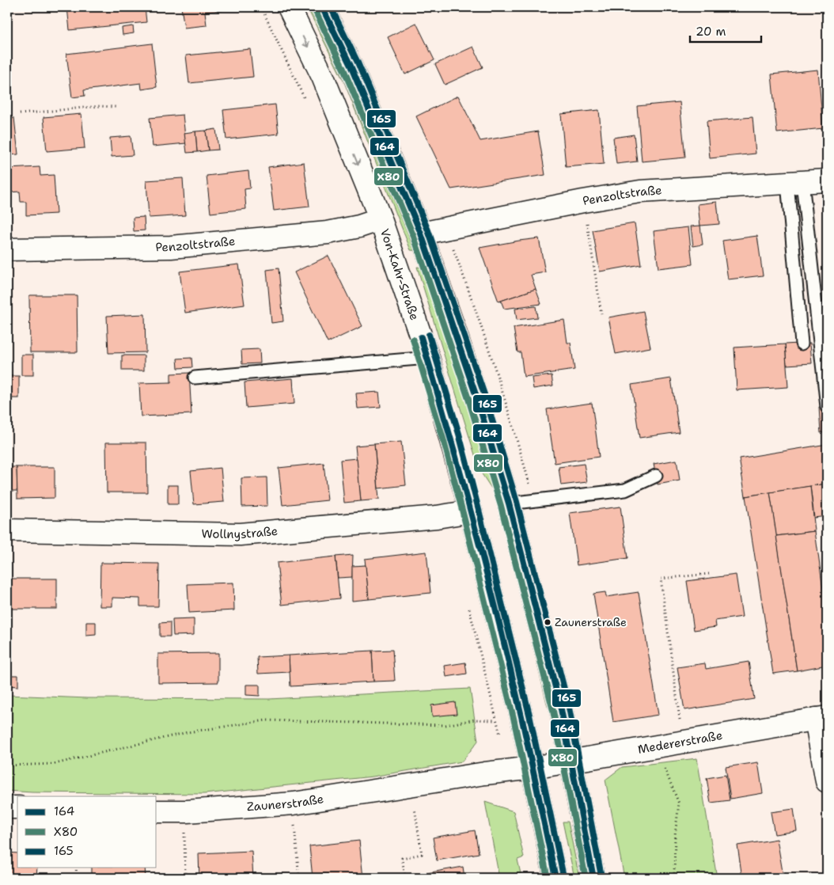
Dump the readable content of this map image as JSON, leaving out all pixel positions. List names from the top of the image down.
{
  "streets": {
    "street": [
      "Penzoltstraße",
      "Von-Kahr-Straße",
      "Wollnystraße",
      "Medererstraße",
      "Zaunerstraße"
    ]
  },
  "crossings": [
    ["Penzoltstraße", "Von-Kahr-Straße"],
    ["Von-Kahr-Straße", "Wollnystraße"],
    ["Von-Kahr-Straße", "Medererstraße"],
    ["Von-Kahr-Straße", "Zaunerstraße"],
    ["Medererstraße", "Zaunerstraße"]
  ],
  "places": ["Zaunerstraße"],
  "lines": ["transit line 164", "transit line 165", "transit line X80"],
  "legend": ["164", "X80", "165"],
  "scale_bar": "20 m"
}
